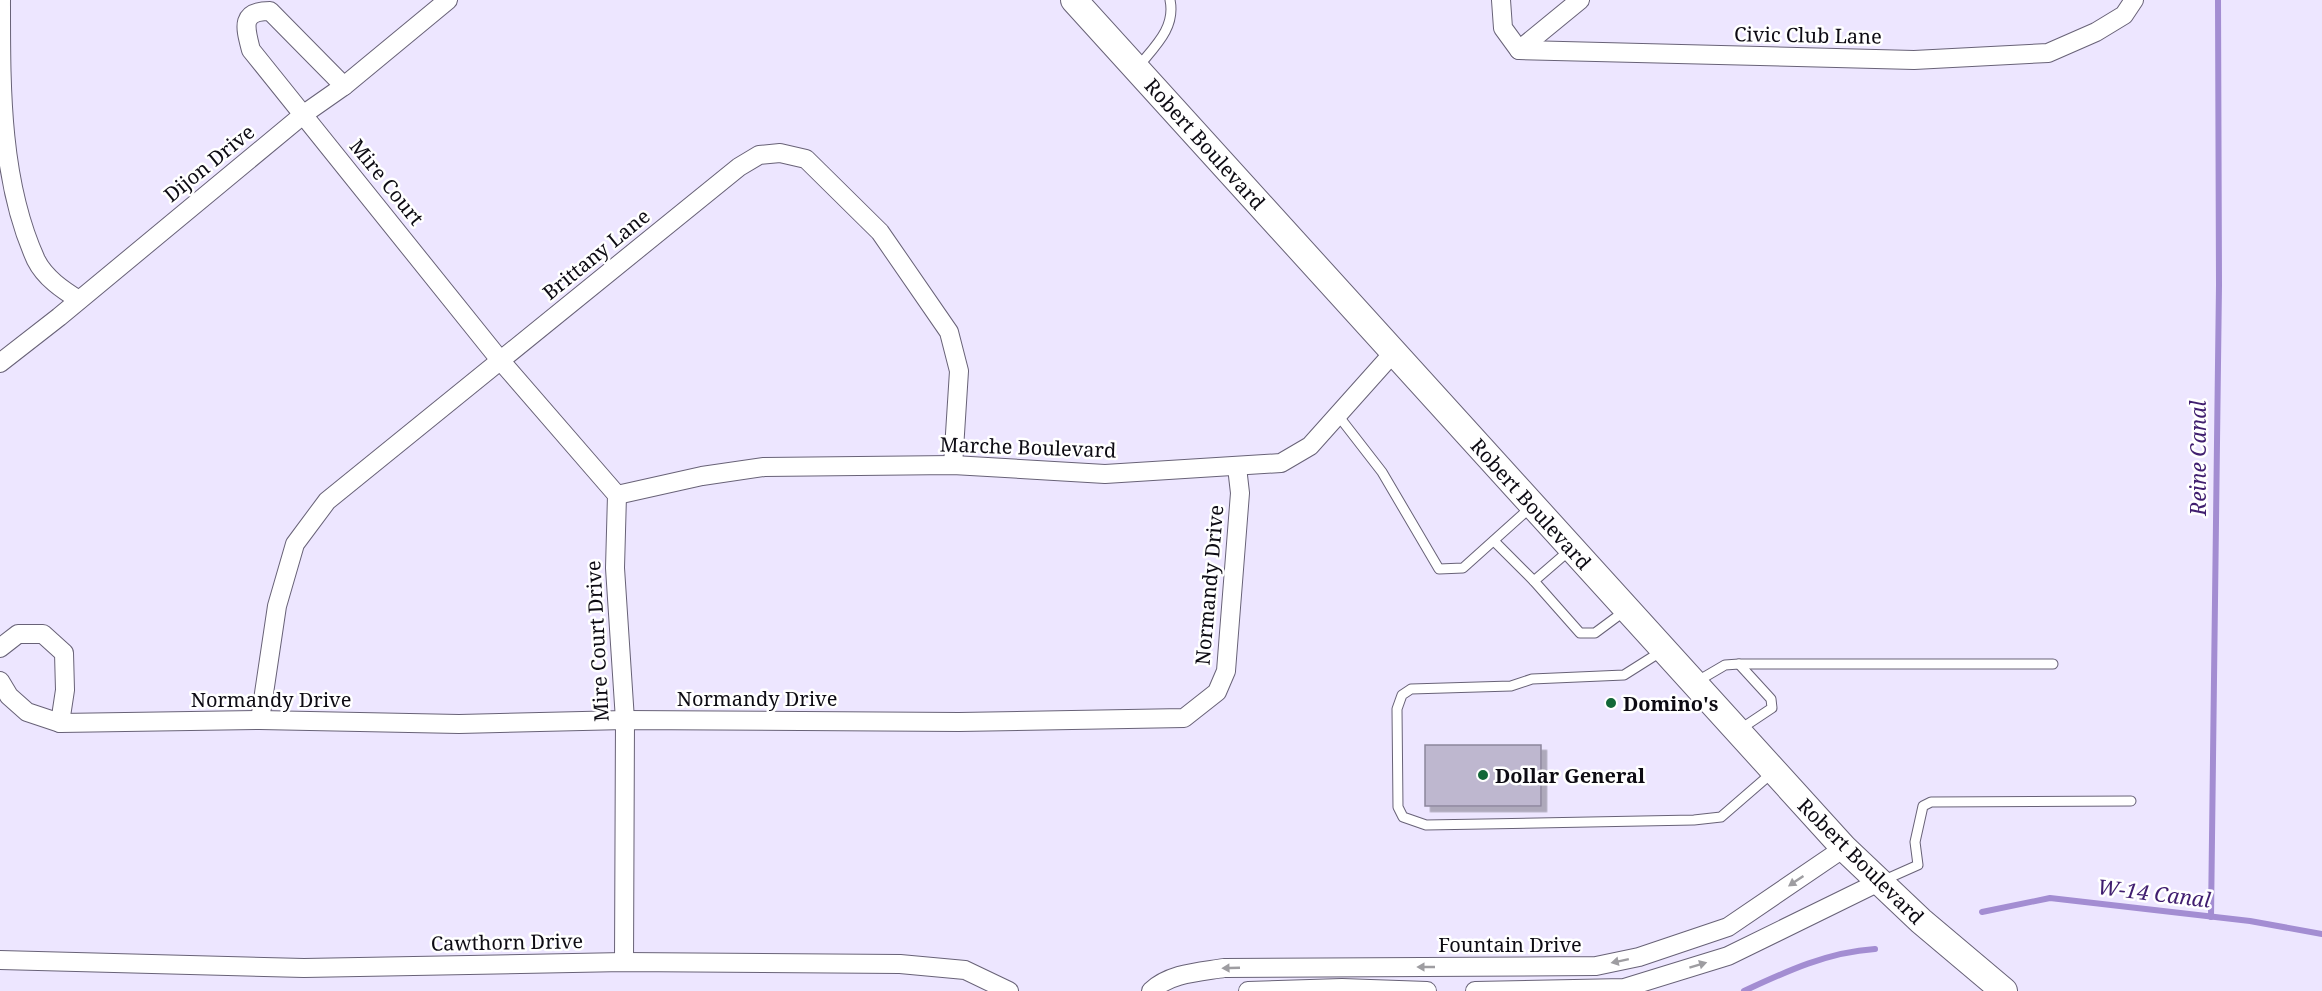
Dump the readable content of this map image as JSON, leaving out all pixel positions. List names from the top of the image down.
{
  "streets": {
    "main road": ["Robert Boulevard"],
    "street": [
      "Civic Club Lane",
      "Dijon Drive",
      "Mire Court",
      "Brittany Lane",
      "Marche Boulevard",
      "Normandy Drive",
      "Mire Court Drive",
      "Cawthorn Drive",
      "Fountain Drive"
    ]
  },
  "crossings": [
    ["Robert Boulevard", "Marche Boulevard"],
    ["Robert Boulevard", "Fountain Drive"],
    ["Dijon Drive", "Mire Court"],
    ["Mire Court", "Brittany Lane"],
    ["Brittany Lane", "Marche Boulevard"],
    ["Brittany Lane", "Normandy Drive"],
    ["Marche Boulevard", "Normandy Drive"],
    ["Marche Boulevard", "Mire Court Drive"],
    ["Normandy Drive", "Mire Court Drive"],
    ["Mire Court Drive", "Cawthorn Drive"]
  ],
  "water": ["Reine Canal", "W-14 Canal"],
  "places": ["Domino's", "Dollar General"]
}
